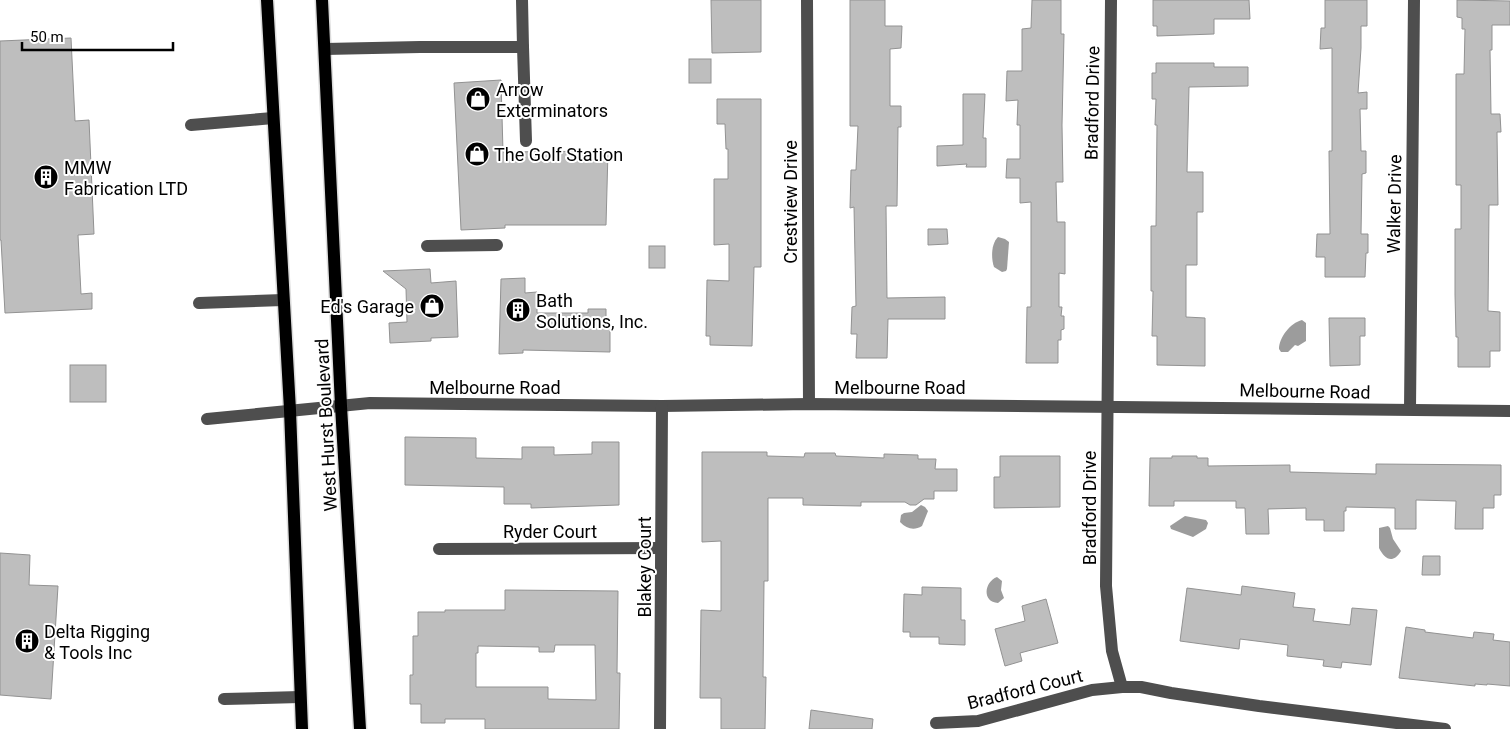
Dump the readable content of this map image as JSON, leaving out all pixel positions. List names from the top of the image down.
{
  "streets": {
    "main road": ["West Hurst Boulevard"],
    "street": [
      "Bradford Drive",
      "Crestview Drive",
      "Walker Drive",
      "Melbourne Road",
      "Ryder Court",
      "Blakey Court",
      "Bradford Court"
    ]
  },
  "crossings": [
    ["Bradford Drive", "Melbourne Road"],
    ["Bradford Drive", "Bradford Court"],
    ["Crestview Drive", "Melbourne Road"],
    ["Walker Drive", "Melbourne Road"],
    ["Melbourne Road", "West Hurst Boulevard"],
    ["Melbourne Road", "Blakey Court"],
    ["Ryder Court", "Blakey Court"]
  ],
  "places": {
    "shop": ["Arrow Exterminators", "The Golf Station", "Ed's Garage"],
    "building": ["MMW Fabrication LTD", "Bath Solutions, Inc.", "Delta Rigging & Tools Inc"]
  },
  "scale_bar": "50 m"
}
